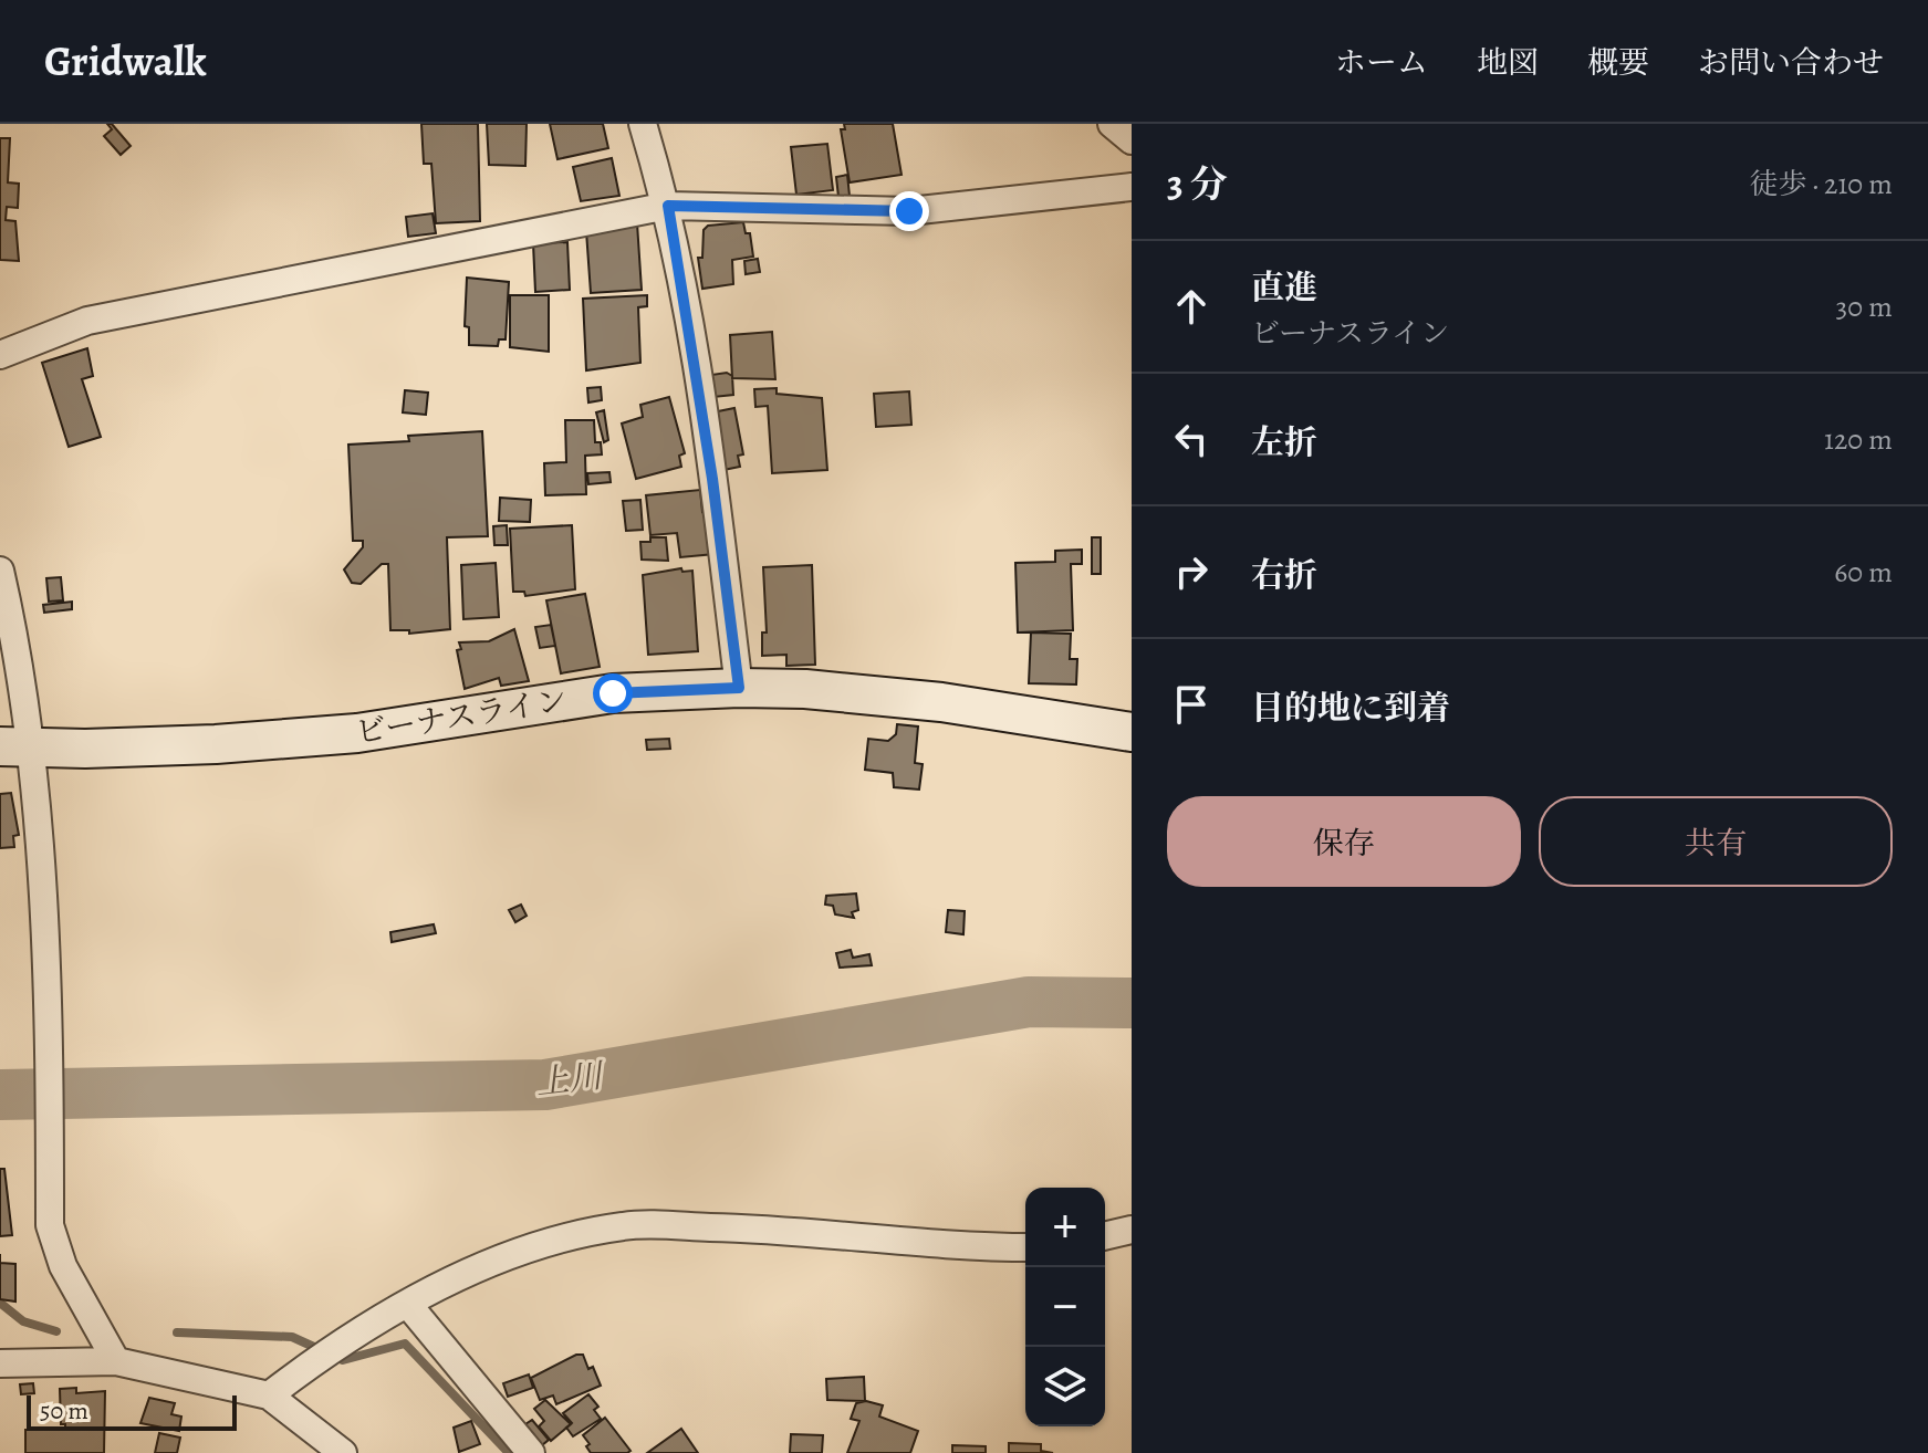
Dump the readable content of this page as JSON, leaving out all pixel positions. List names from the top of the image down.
{
  "streets": {
    "main road": ["ビーナスライン"]
  },
  "water": ["上川"],
  "scale_bar": "50 m",
  "page": {
    "header": "Gridwalk",
    "nav": [
      "ホーム",
      "地図",
      "概要",
      "お問い合わせ"
    ],
    "heading": ["3 分", "徒歩 · 210 m"],
    "list": [
      ["直進", "ビーナスライン", "30 m"],
      ["左折", "120 m"],
      ["右折", "60 m"],
      "目的地に到着"
    ],
    "buttons": ["保存", "共有"],
    "map_buttons": ["+", "−"],
    "scale": "50 m"
  }
}
